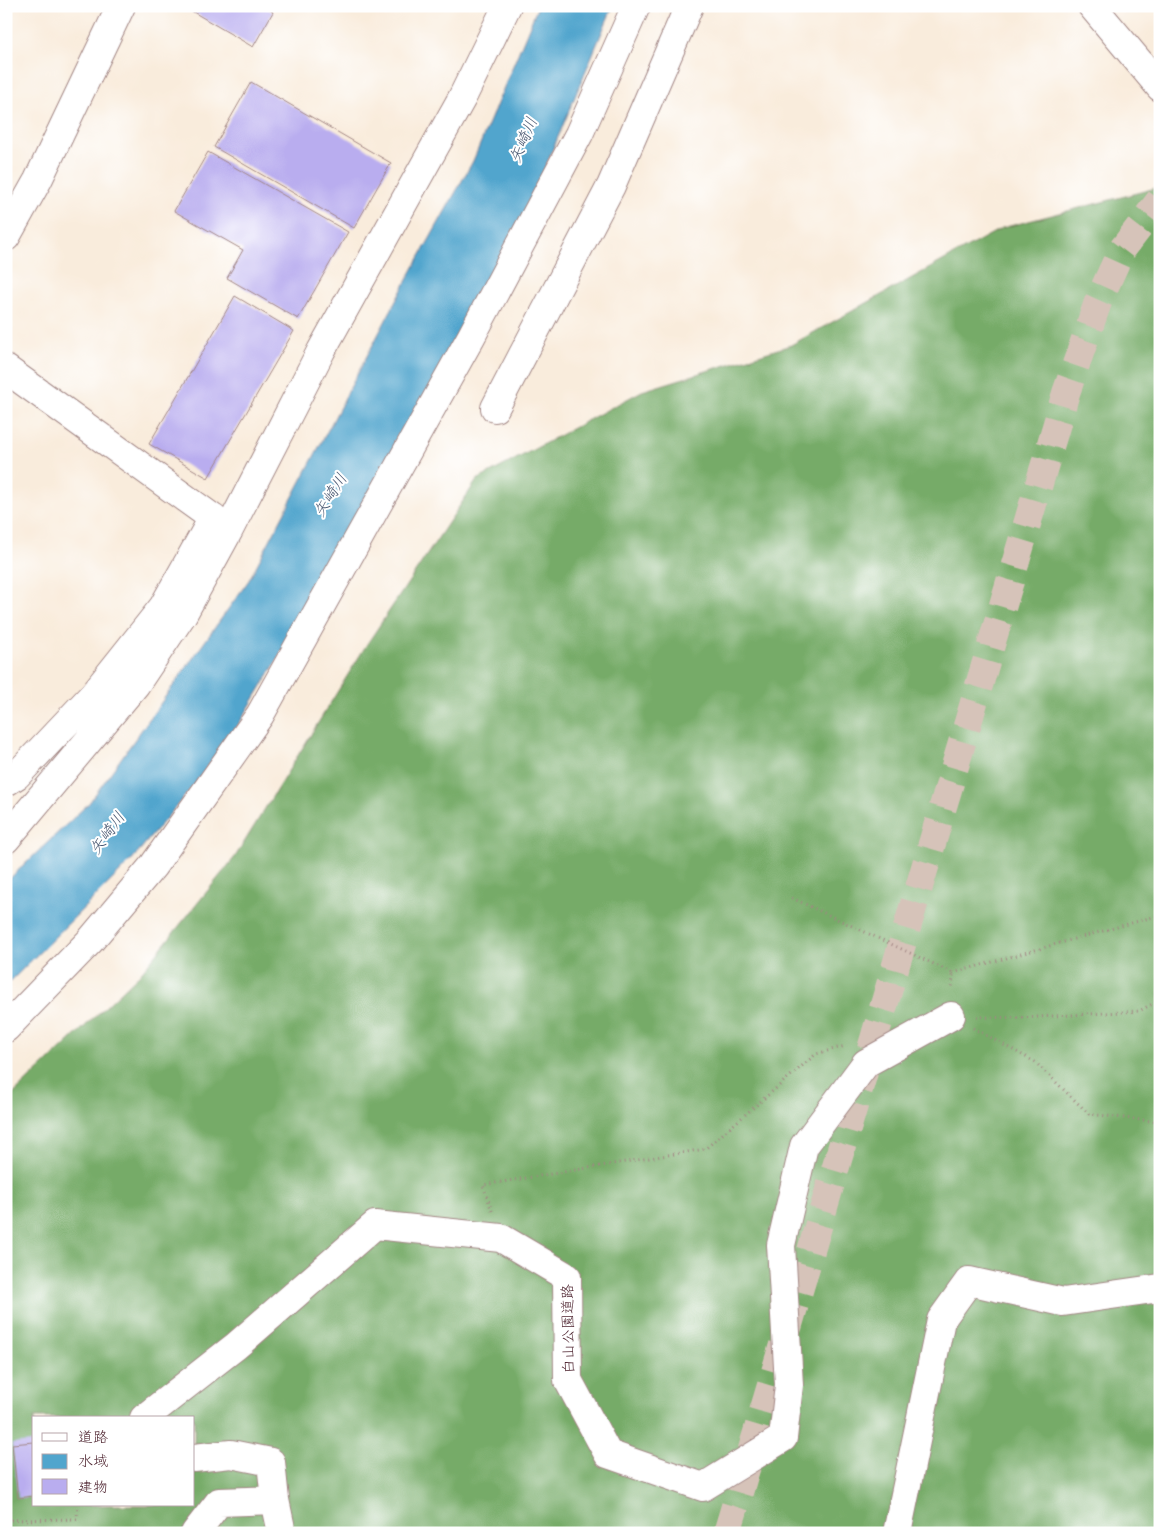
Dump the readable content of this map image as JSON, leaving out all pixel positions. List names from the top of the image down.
{
  "streets": {
    "street": ["白山公園道路"]
  },
  "water": ["矢崎川"],
  "legend": ["道路", "水域", "建物"]
}
